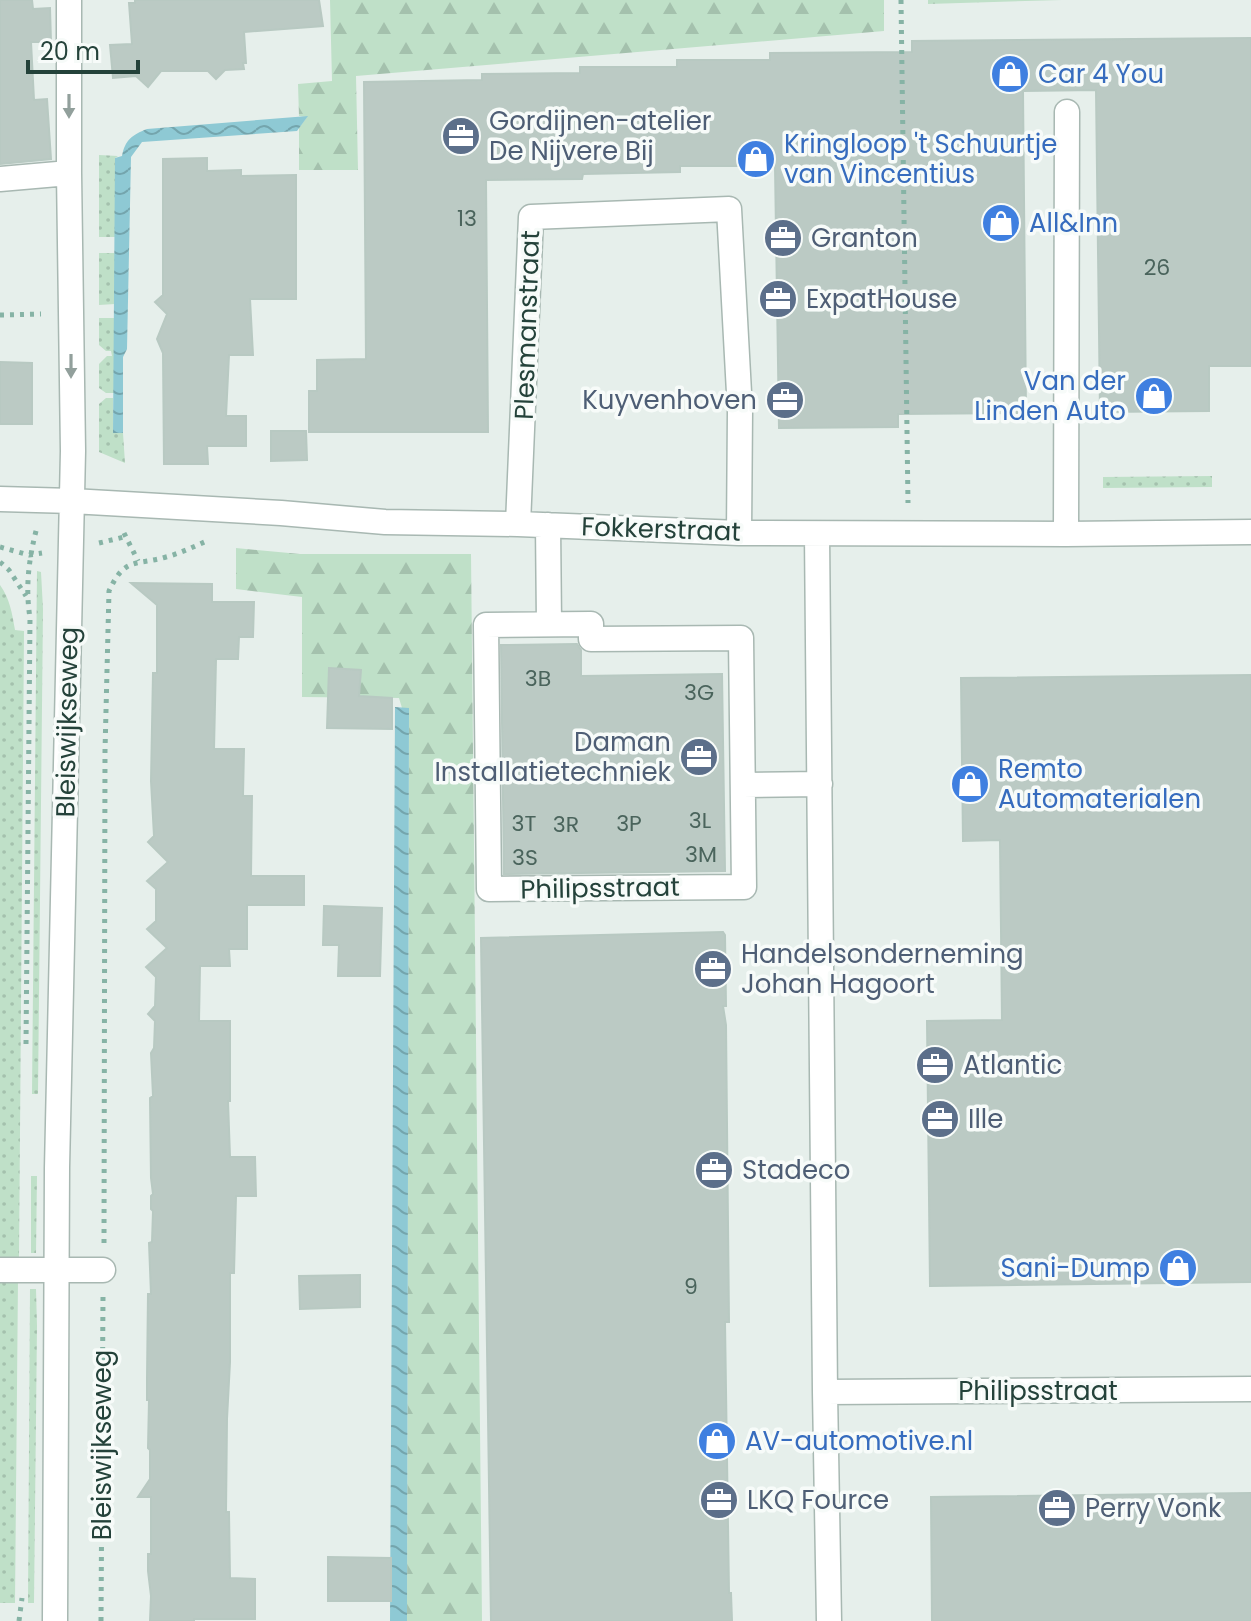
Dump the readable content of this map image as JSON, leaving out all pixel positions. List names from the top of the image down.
{
  "streets": {
    "street": [
      "Plesmanstraat",
      "Fokkerstraat",
      "Bleiswijkseweg",
      "Philipsstraat"
    ]
  },
  "crossings": [
    ["Plesmanstraat", "Fokkerstraat"],
    ["Fokkerstraat", "Bleiswijkseweg"]
  ],
  "places": {
    "shop": [
      "Car 4 You",
      "Kringloop 't Schuurtje van Vincentius",
      "All&Inn",
      "Van der Linden Auto",
      "Remto Automaterialen",
      "Sani-Dump",
      "AV-automotive.nl"
    ],
    "office": [
      "Gordijnen-atelier De Nijvere Bij",
      "Granton",
      "ExpatHouse",
      "Kuyvenhoven",
      "Daman Installatietechniek",
      "Handelsonderneming Johan Hagoort",
      "Atlantic",
      "Ille",
      "Stadeco",
      "LKQ Fource",
      "Perry Vonk"
    ]
  },
  "house_numbers": [
    "13",
    "26",
    "3B",
    "3G",
    "3L",
    "3T",
    "3P",
    "3R",
    "3M",
    "3S",
    "9"
  ],
  "scale_bar": "20 m"
}
